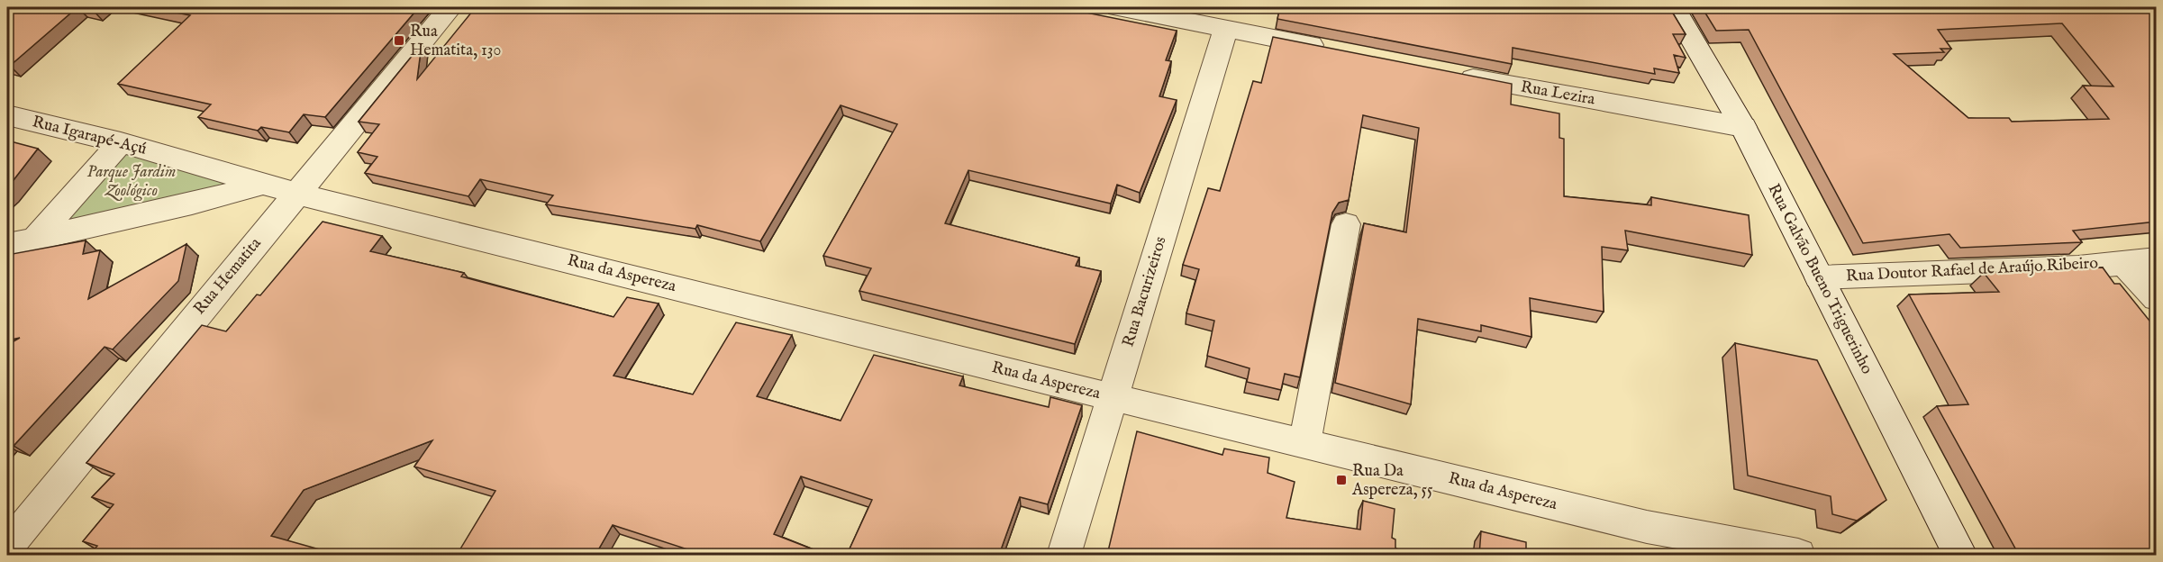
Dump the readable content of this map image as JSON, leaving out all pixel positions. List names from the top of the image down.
{
  "streets": {
    "street": [
      "Rua Lezira",
      "Rua Igarapé-Açú",
      "Rua Doutor Rafael de Araújo Ribeiro",
      "Rua da Aspereza",
      "Rua Hematita",
      "Rua Galvão Bueno Triguerinho",
      "Rua Bacurizeiros"
    ]
  },
  "crossings": [
    ["Rua Lezira", "Rua Galvão Bueno Triguerinho"],
    ["Rua Igarapé-Açú", "Rua da Aspereza"],
    ["Rua Igarapé-Açú", "Rua Hematita"],
    ["Rua Doutor Rafael de Araújo Ribeiro", "Rua Galvão Bueno Triguerinho"],
    ["Rua da Aspereza", "Rua Hematita"],
    ["Rua da Aspereza", "Rua Bacurizeiros"]
  ],
  "parks": ["Parque Jardim Zoológico"],
  "places": {
    "transit": ["Rua Hematita, 130", "Rua Da Aspereza, 55"]
  }
}
